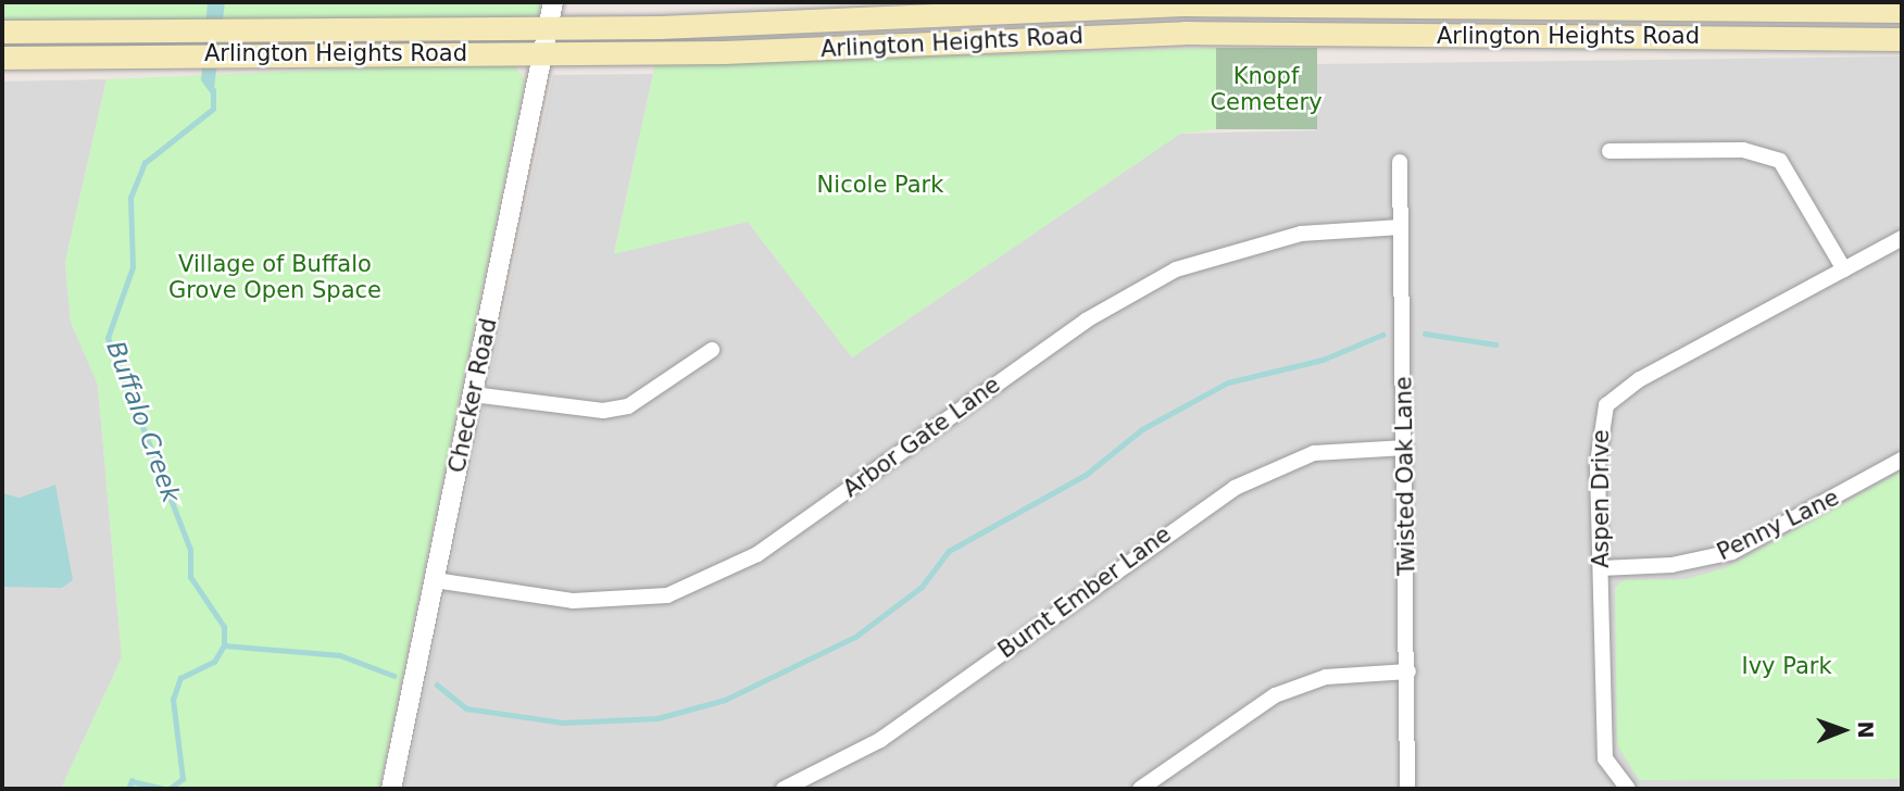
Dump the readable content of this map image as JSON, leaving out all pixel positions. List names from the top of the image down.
{
  "streets": {
    "main road": ["Arlington Heights Road"],
    "street": [
      "Checker Road",
      "Arbor Gate Lane",
      "Twisted Oak Lane",
      "Aspen Drive",
      "Penny Lane",
      "Burnt Ember Lane"
    ]
  },
  "crossings": [
    ["Arlington Heights Road", "Checker Road"],
    ["Checker Road", "Arbor Gate Lane"],
    ["Arbor Gate Lane", "Twisted Oak Lane"],
    ["Twisted Oak Lane", "Burnt Ember Lane"],
    ["Aspen Drive", "Penny Lane"]
  ],
  "water": ["Buffalo Creek"],
  "parks": [
    "Knopf Cemetery",
    "Nicole Park",
    "Village of Buffalo Grove Open Space",
    "Ivy Park"
  ],
  "north": "right"
}
